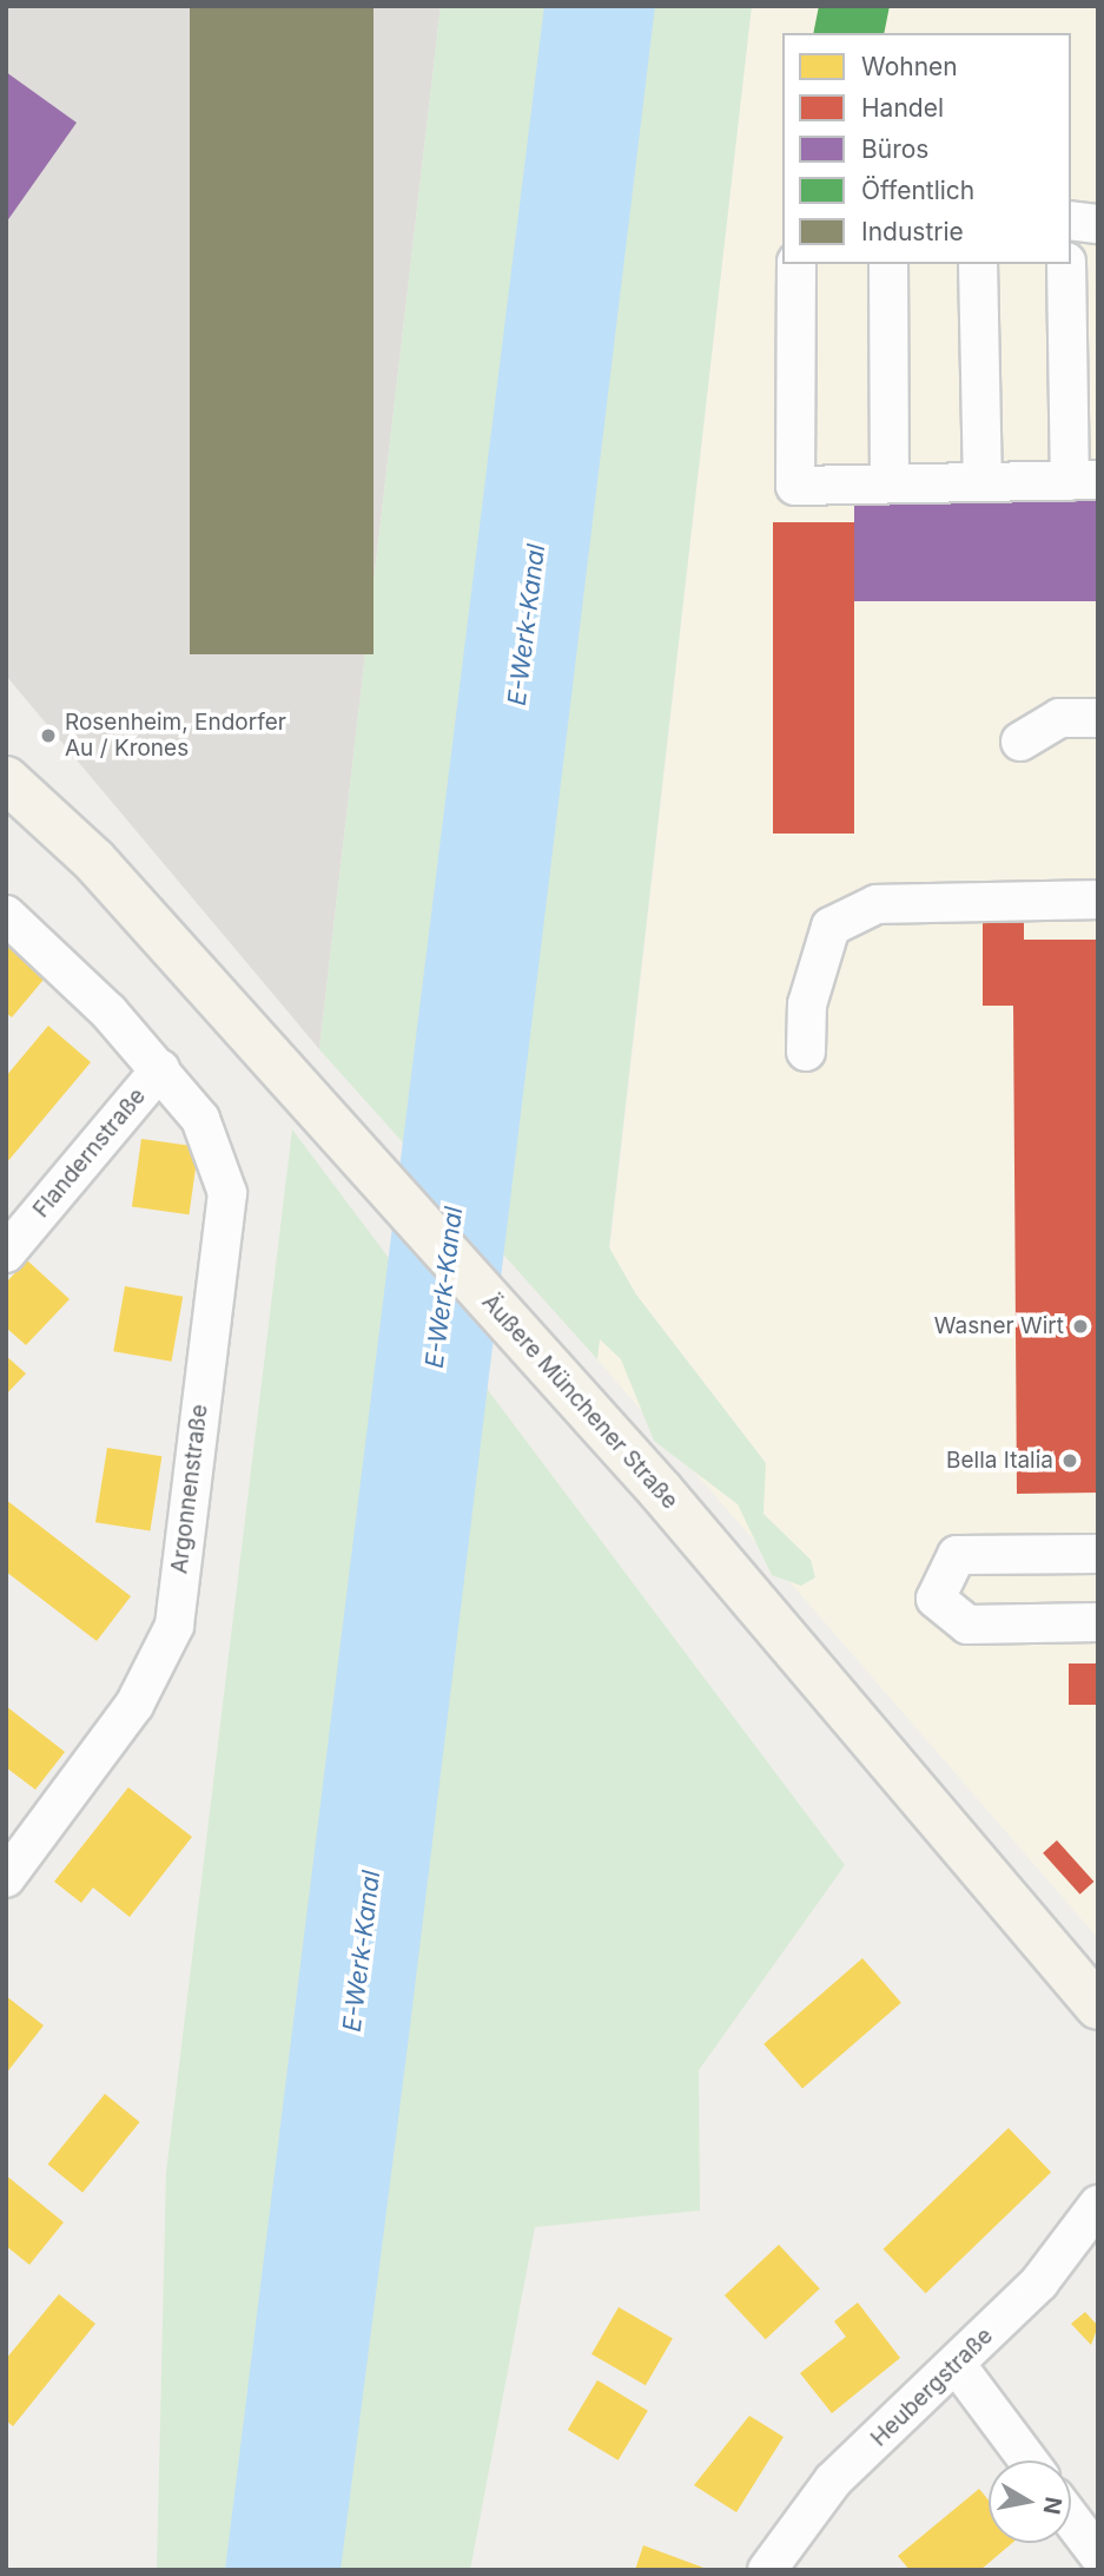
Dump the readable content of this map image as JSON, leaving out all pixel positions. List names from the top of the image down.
{
  "streets": {
    "main road": ["Äußere Münchener Straße"],
    "street": ["Flandernstraße", "Argonnenstraße", "Heubergstraße"]
  },
  "crossings": [
    ["Flandernstraße", "Argonnenstraße"]
  ],
  "water": ["E-Werk-Kanal"],
  "places": ["Rosenheim, Endorfer Au / Krones", "Wasner Wirt", "Bella Italia"],
  "legend": [
    "Wohnen",
    "Handel",
    "Büros",
    "Öffentlich",
    "Industrie"
  ],
  "north": "right"
}
